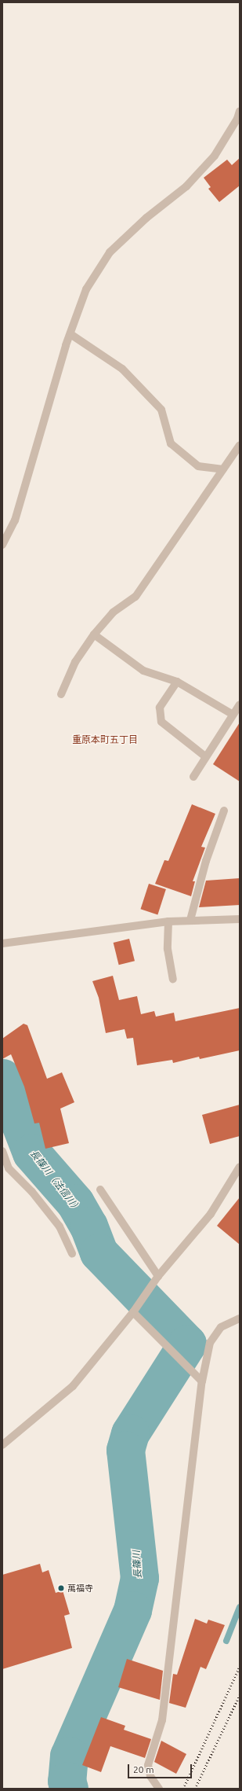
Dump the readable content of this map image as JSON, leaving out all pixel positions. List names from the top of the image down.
{
  "districts": ["重原本町五丁目"],
  "water": ["長篠川（法信川）", "長篠川"],
  "places": ["萬福寺"],
  "scale_bar": "20 m"
}
